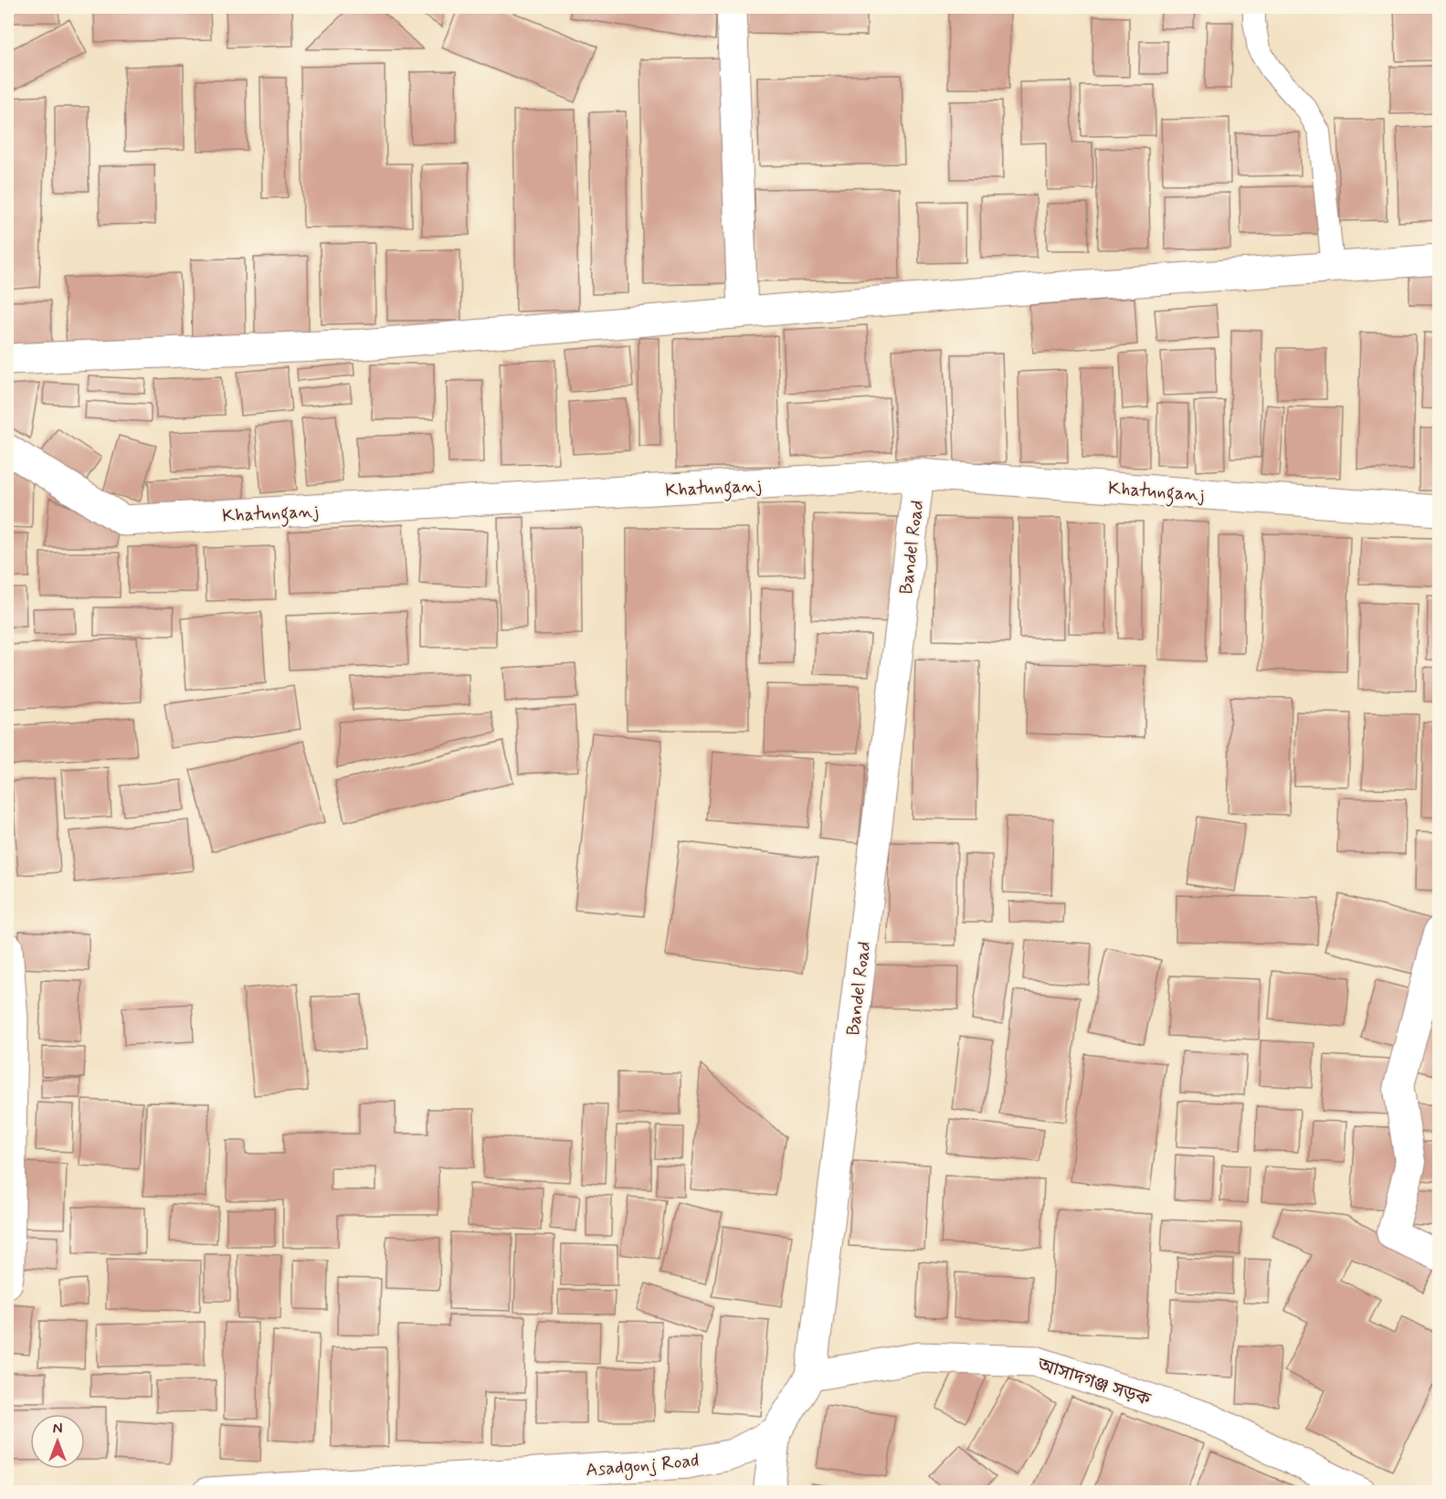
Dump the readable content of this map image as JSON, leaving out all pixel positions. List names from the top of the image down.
{
  "streets": {
    "street": [
      "Khatunganj",
      "Bandel Road",
      "আসাদগঞ্জ সড়ক",
      "Asadgonj Road"
    ]
  },
  "crossings": [
    ["Khatunganj", "Bandel Road"],
    ["Bandel Road", "আসাদগঞ্জ সড়ক"],
    ["Bandel Road", "Asadgonj Road"]
  ],
  "north": "top"
}
